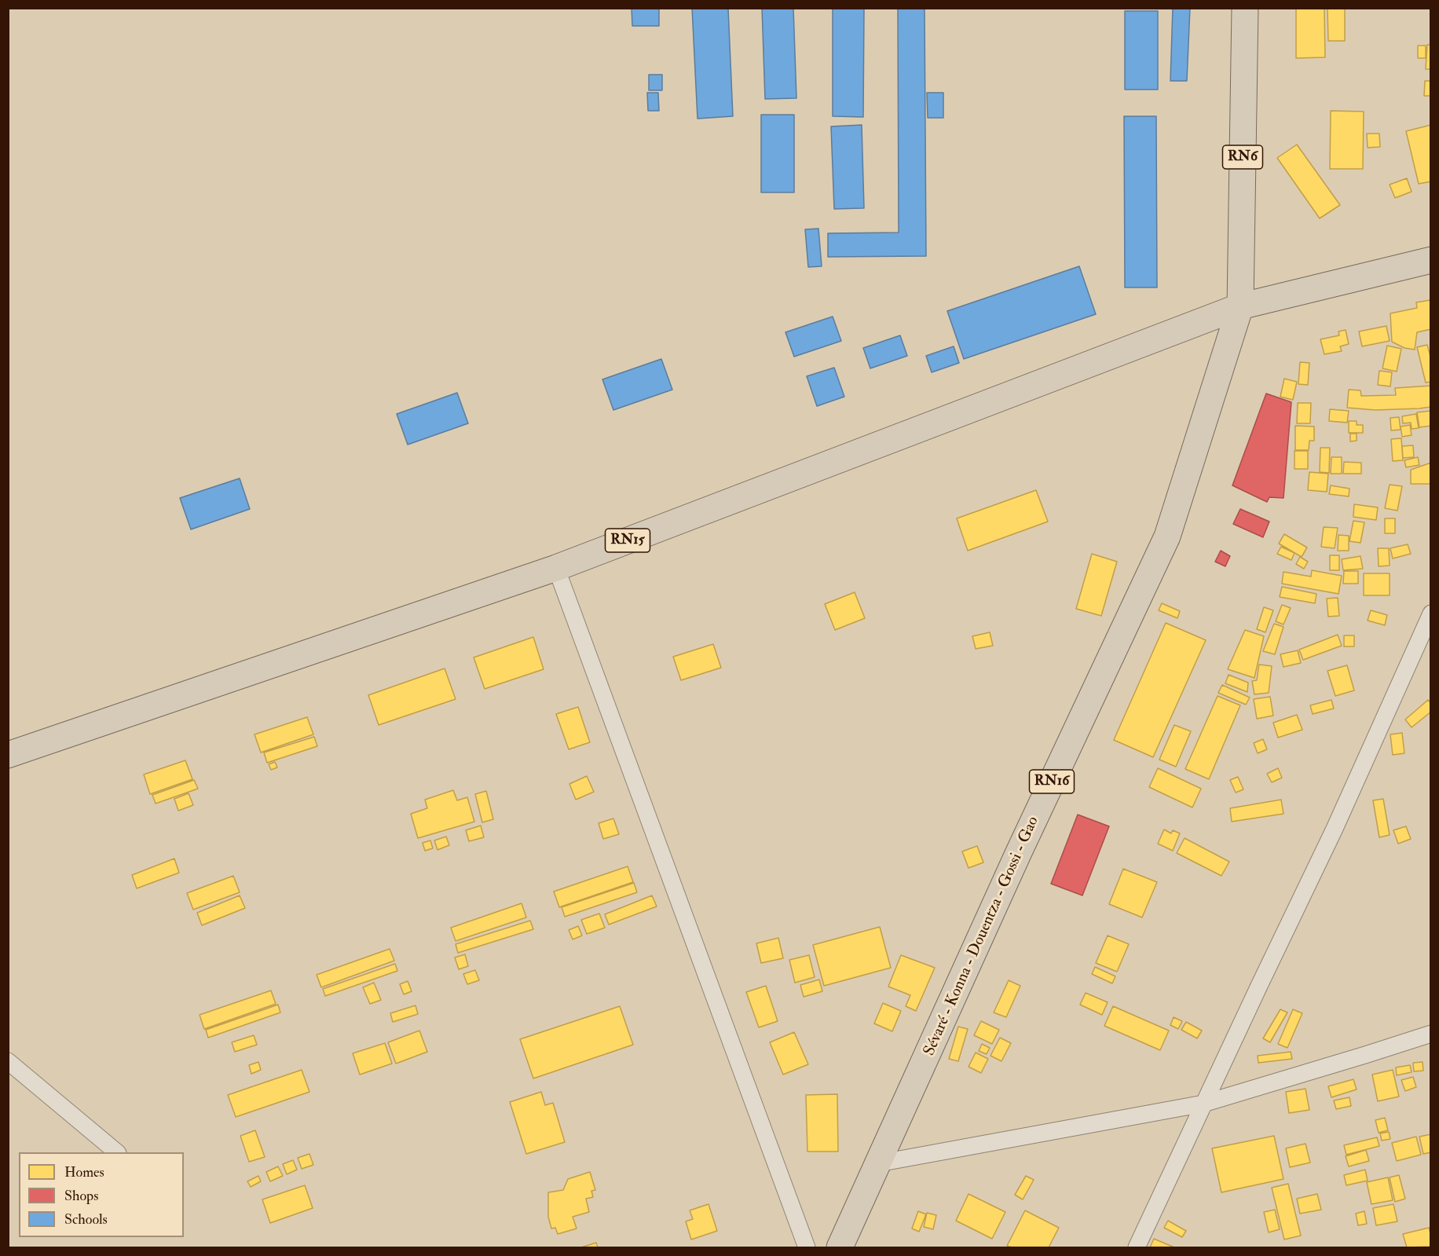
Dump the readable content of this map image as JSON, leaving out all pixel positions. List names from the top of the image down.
{
  "streets": {
    "main road": [
      "RN6",
      "RN15",
      "RN16",
      "Sévaré - Konna - Douentza - Gossi - Gao"
    ]
  },
  "crossings": [
    ["RN6", "RN15"],
    ["RN6", "Sévaré - Konna - Douentza - Gossi - Gao"],
    ["RN15", "Sévaré - Konna - Douentza - Gossi - Gao"]
  ],
  "legend": ["Homes", "Shops", "Schools"]
}
